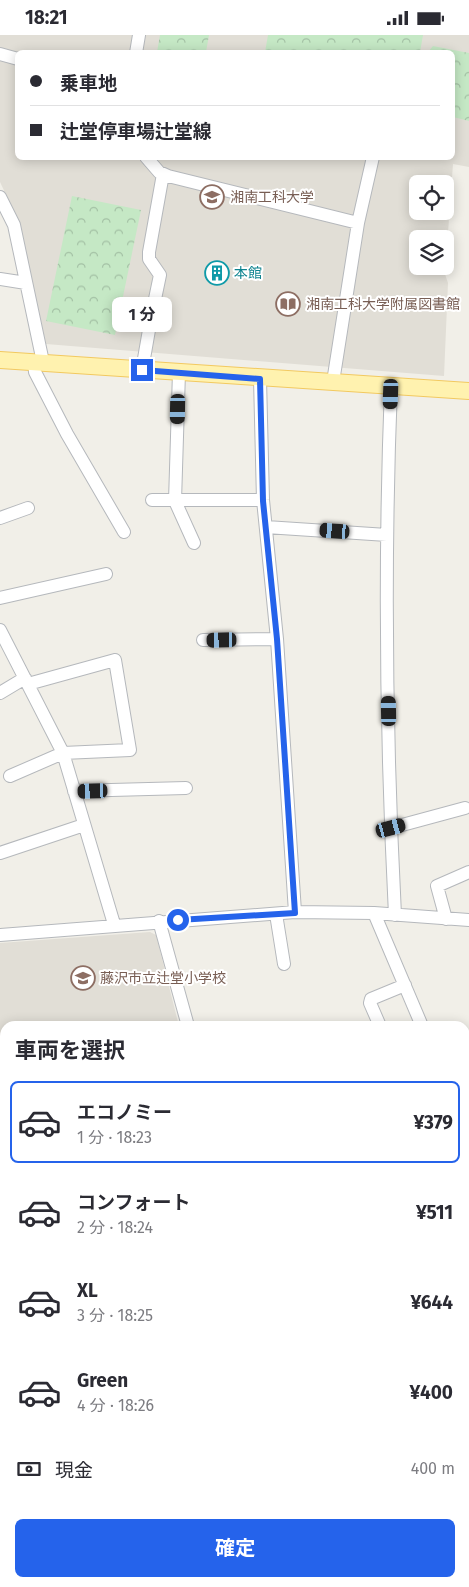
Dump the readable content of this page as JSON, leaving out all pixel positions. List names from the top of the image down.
{
  "places": {
    "school or university": ["湘南工科大学", "藤沢市立辻堂小学校"],
    "building": ["本館"],
    "library": ["湘南⼯科⼤学附属図書館"]
  },
  "page": {
    "status": "18:21",
    "banner": ["乗車地", "辻堂停車場辻堂線"],
    "bubble": "1 分",
    "heading": "車両を選択",
    "list": [
      {
        "name": "エコノミー",
        "note": "1 分 · 18:23",
        "value": "¥379"
      },
      {
        "name": "コンフォート",
        "note": "2 分 · 18:24",
        "value": "¥511"
      },
      {
        "name": "XL",
        "note": "3 分 · 18:25",
        "value": "¥644"
      },
      {
        "name": "Green",
        "note": "4 分 · 18:26",
        "value": "¥400"
      }
    ],
    "pay": ["現金", "400 m"],
    "buttons": "確定"
  }
}
